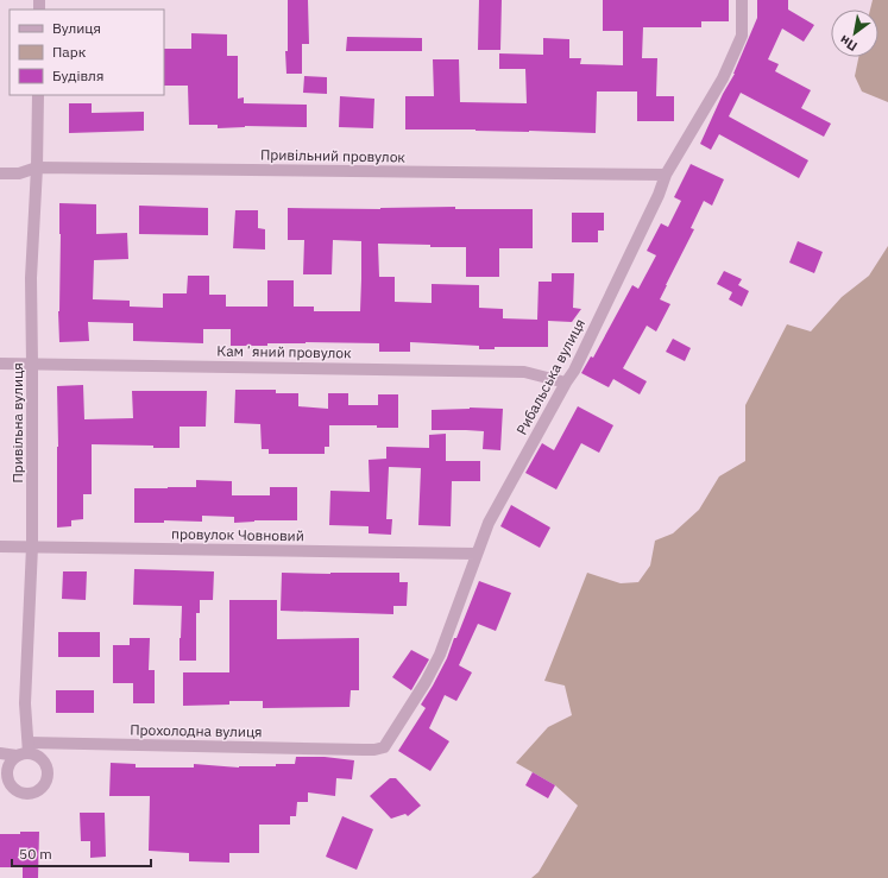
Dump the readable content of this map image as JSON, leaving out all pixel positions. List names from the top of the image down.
{
  "streets": {
    "street": [
      "Привільний провулок",
      "Камʼяний провулок",
      "Рибальська вулиця",
      "Привільна вулиця",
      "провулок Човновий",
      "Прохолодна вулиця"
    ]
  },
  "crossings": [
    ["Привільний провулок", "Рибальська вулиця"],
    ["Привільний провулок", "Привільна вулиця"],
    ["Камʼяний провулок", "Рибальська вулиця"],
    ["Камʼяний провулок", "Привільна вулиця"],
    ["Рибальська вулиця", "провулок Човновий"],
    ["Рибальська вулиця", "Прохолодна вулиця"],
    ["Привільна вулиця", "провулок Човновий"],
    ["Привільна вулиця", "Прохолодна вулиця"]
  ],
  "legend": ["Вулиця", "Парк", "Будівля"],
  "scale_bar": "50 m",
  "north": "bottom left"
}
